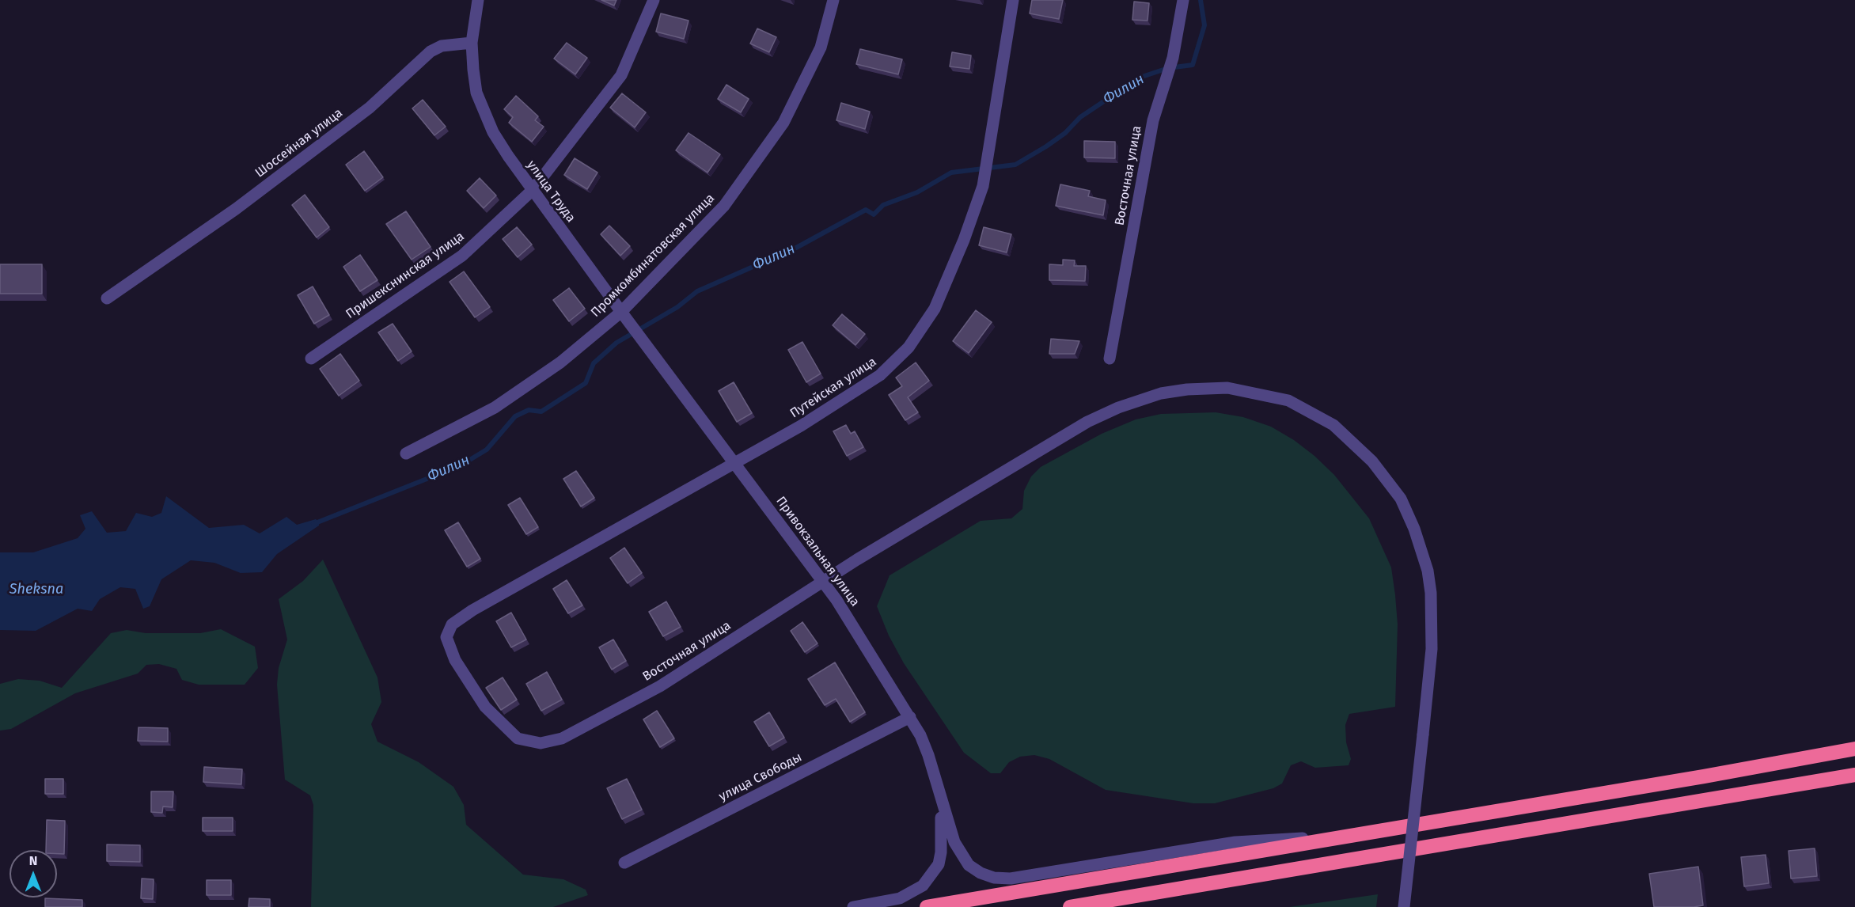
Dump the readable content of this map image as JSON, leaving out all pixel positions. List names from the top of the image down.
{
  "streets": {
    "street": [
      "Шоссейная улица",
      "Восточная улица",
      "улица Труда",
      "Промкомбинатовская улица",
      "Пришекснинская улица",
      "Путейская улица",
      "Привокзальная улица",
      "улица Свободы"
    ]
  },
  "crossings": [
    ["Шоссейная улица", "улица Труда"],
    ["Восточная улица", "Путейская улица"],
    ["Восточная улица", "Привокзальная улица"],
    ["улица Труда", "Промкомбинатовская улица"],
    ["улица Труда", "Пришекснинская улица"],
    ["улица Труда", "Привокзальная улица"],
    ["Путейская улица", "Привокзальная улица"],
    ["Привокзальная улица", "улица Свободы"]
  ],
  "water": ["Филин", "Sheksna"],
  "north": "top"
}
